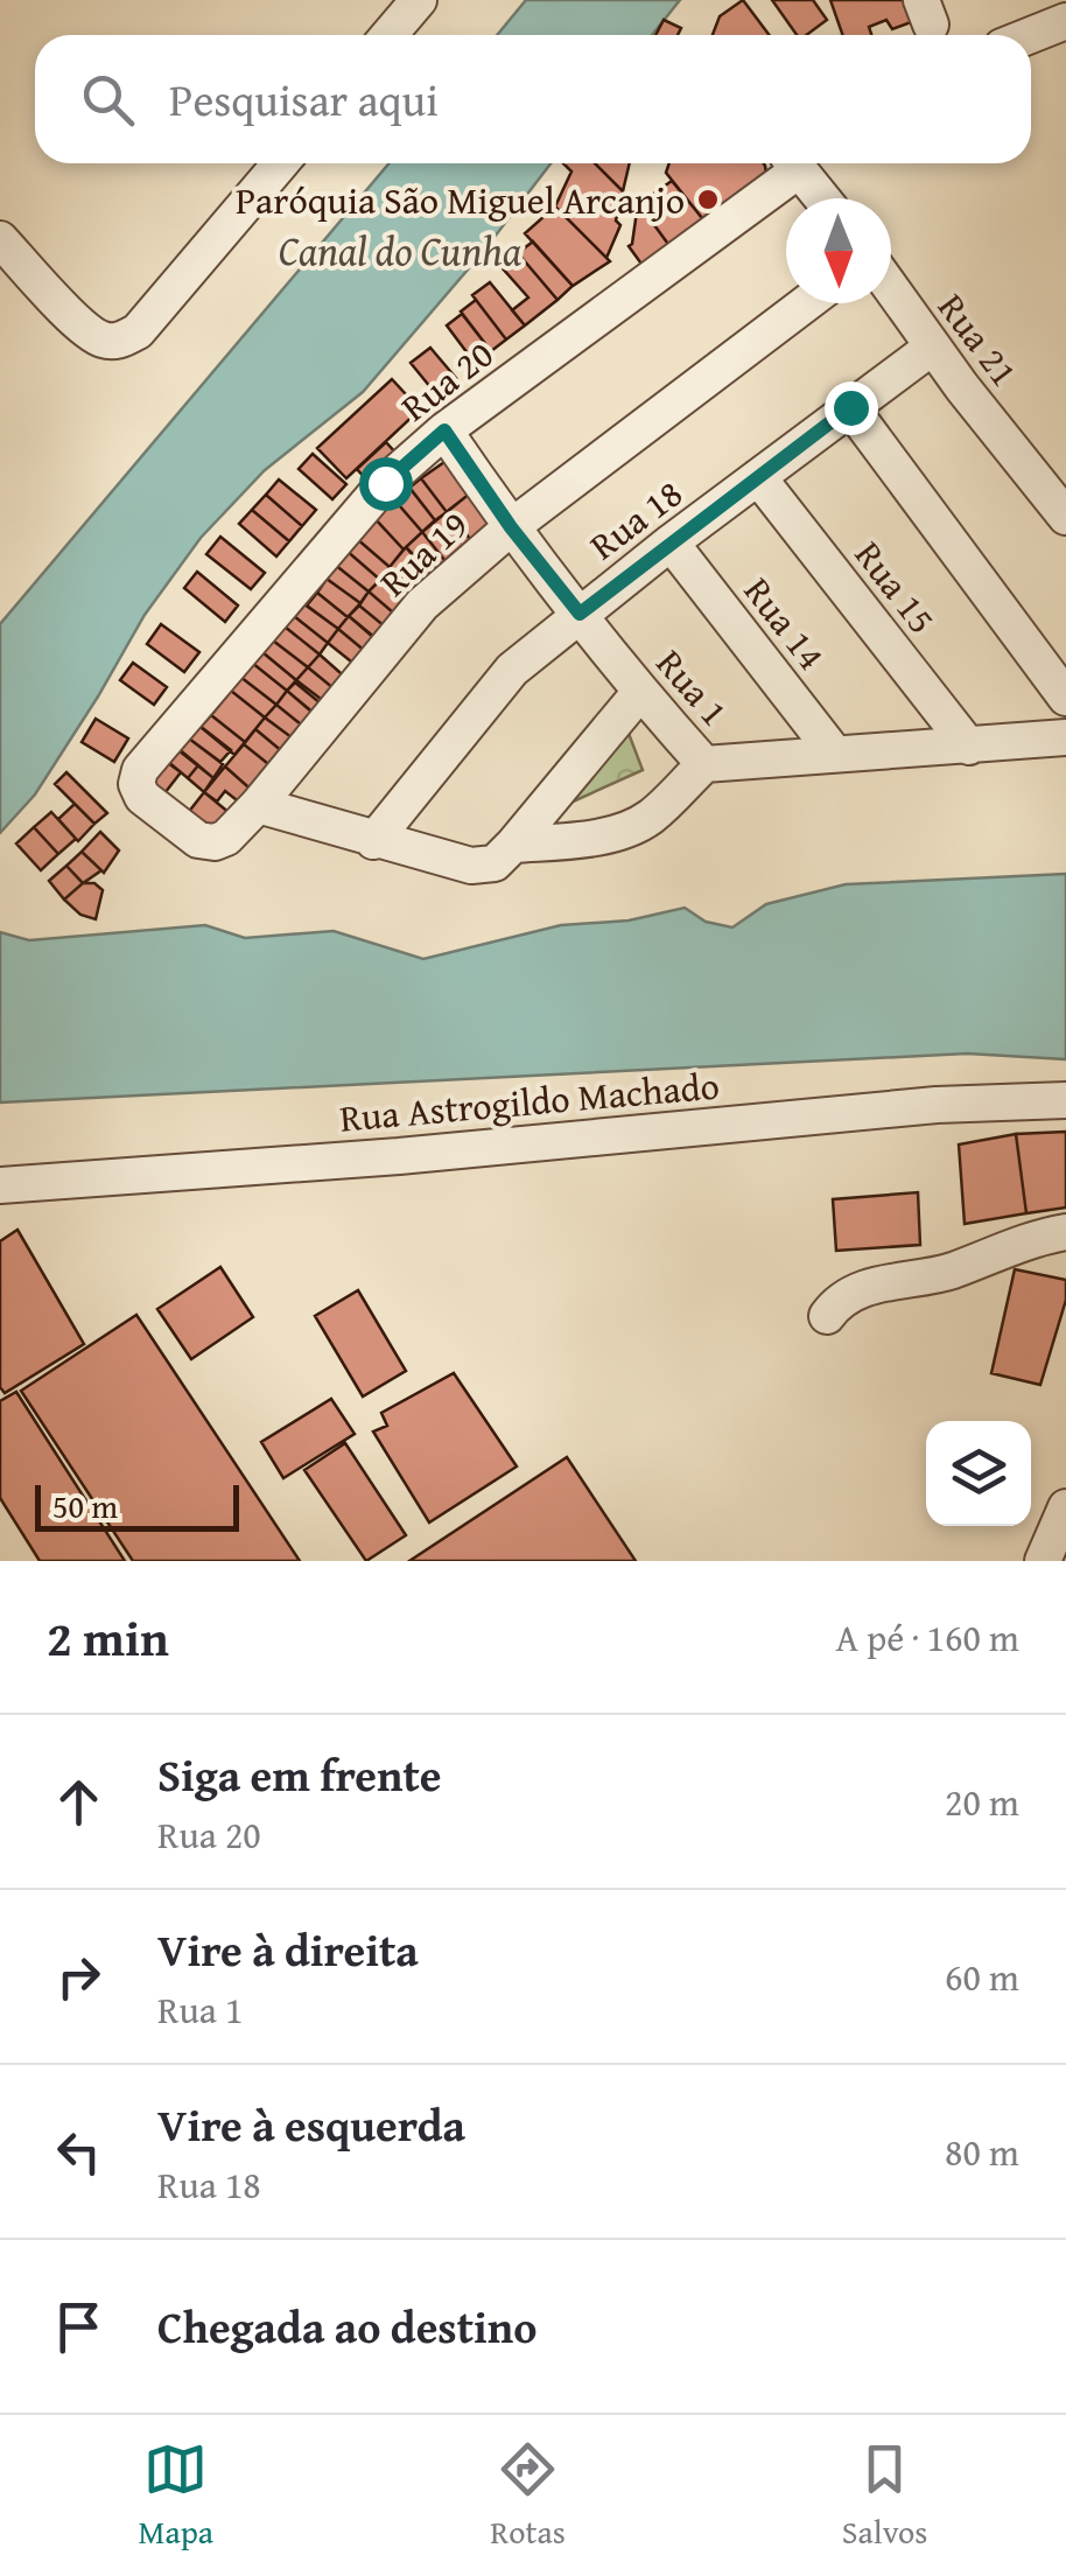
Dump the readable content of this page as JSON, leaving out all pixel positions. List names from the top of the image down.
{
  "streets": {
    "street": [
      "Rua 21",
      "Rua 20",
      "Rua 18",
      "Rua 19",
      "Rua 15",
      "Rua 14",
      "Rua 1",
      "Rua Astrogildo Machado"
    ]
  },
  "crossings": [
    ["Rua 21", "Rua 18"],
    ["Rua 20", "Rua 19"],
    ["Rua 20", "Rua 1"],
    ["Rua 18", "Rua 15"],
    ["Rua 18", "Rua 14"],
    ["Rua 18", "Rua 1"],
    ["Rua 19", "Rua 1"],
    ["Rua 15", "Rua 1"],
    ["Rua 14", "Rua 1"]
  ],
  "water": ["Canal do Cunha"],
  "places": ["Paróquia São Miguel Arcanjo"],
  "scale_bar": "50 m",
  "north": "bottom",
  "page": {
    "search": "Pesquisar aqui",
    "scale": "50 m",
    "heading": ["2 min", "A pé · 160 m"],
    "list": [
      ["Siga em frente", "Rua 20", "20 m"],
      ["Vire à direita", "Rua 1", "60 m"],
      ["Vire à esquerda", "Rua 18", "80 m"],
      "Chegada ao destino"
    ],
    "nav": ["Mapa", "Rotas", "Salvos"]
  }
}
